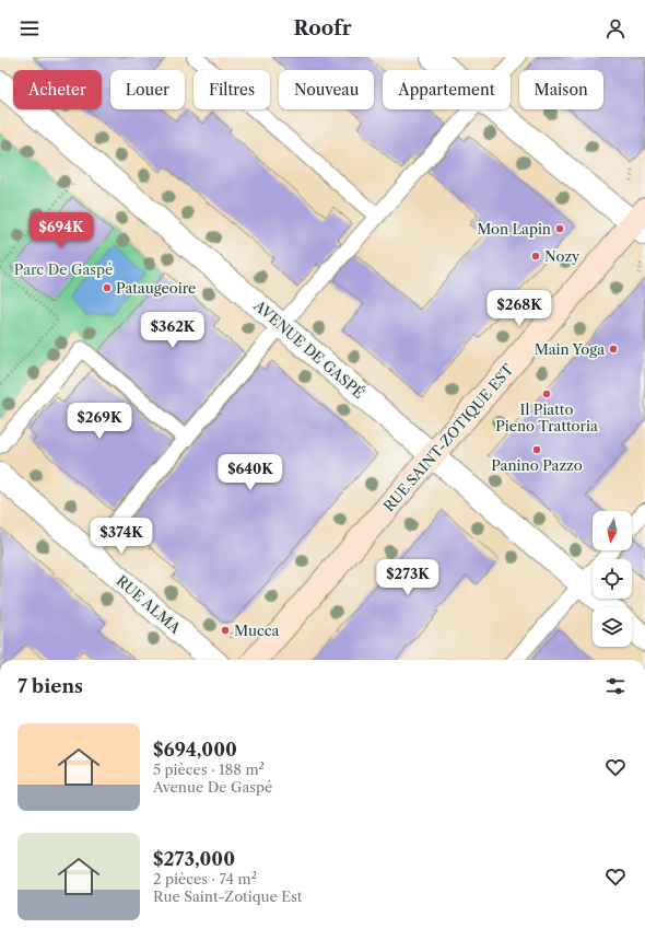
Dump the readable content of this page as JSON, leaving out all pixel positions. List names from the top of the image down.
{
  "streets": {
    "street": ["AVENUE DE GASPÉ", "RUE SAINT-ZOTIQUE EST", "RUE ALMA"]
  },
  "crossings": [
    ["AVENUE DE GASPÉ", "RUE SAINT-ZOTIQUE EST"]
  ],
  "parks": ["Parc De Gaspé"],
  "places": [
    "Mon Lapin",
    "Nozy",
    "Pataugeoire",
    "Main Yoga",
    "Il Piatto Pieno Trattoria",
    "Panino Pazzo",
    "Mucca"
  ],
  "north": "bottom",
  "page": {
    "header": "Roofr",
    "chip": [
      "Acheter",
      "Louer",
      "Filtres",
      "Nouveau",
      "Appartement",
      "Maison"
    ],
    "price": [
      "$694K",
      "$268K",
      "$362K",
      "$269K",
      "$640K",
      "$374K",
      "$273K"
    ],
    "heading": "7 biens",
    "list": [
      {
        "name": "$694,000",
        "note": "5 pièces · 188 m² · Avenue De Gaspé"
      },
      {
        "name": "$273,000",
        "note": "2 pièces · 74 m² · Rue Saint-Zotique Est"
      }
    ]
  }
}
